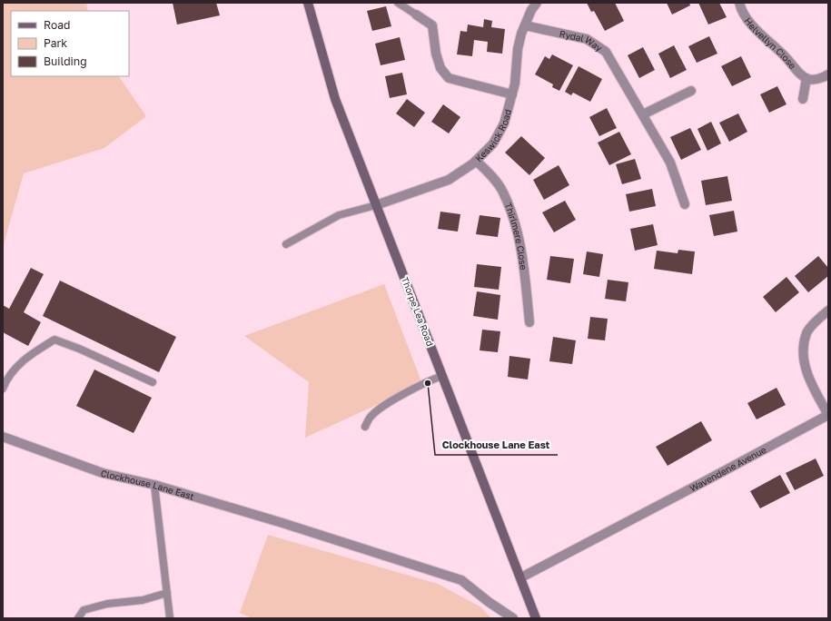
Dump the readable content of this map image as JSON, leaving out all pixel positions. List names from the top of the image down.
{
  "streets": {
    "main road": ["Thorpe Lea Road"],
    "street": [
      "Rydal Way",
      "Helvellyn Close",
      "Keswick Road",
      "Thirlmere Close",
      "Wavendene Avenue",
      "Clockhouse Lane East"
    ]
  },
  "crossings": [
    ["Rydal Way", "Keswick Road"],
    ["Keswick Road", "Thirlmere Close"],
    ["Keswick Road", "Thorpe Lea Road"],
    ["Thorpe Lea Road", "Wavendene Avenue"]
  ],
  "places": ["Clockhouse Lane East"],
  "legend": ["Road", "Park", "Building"]
}
